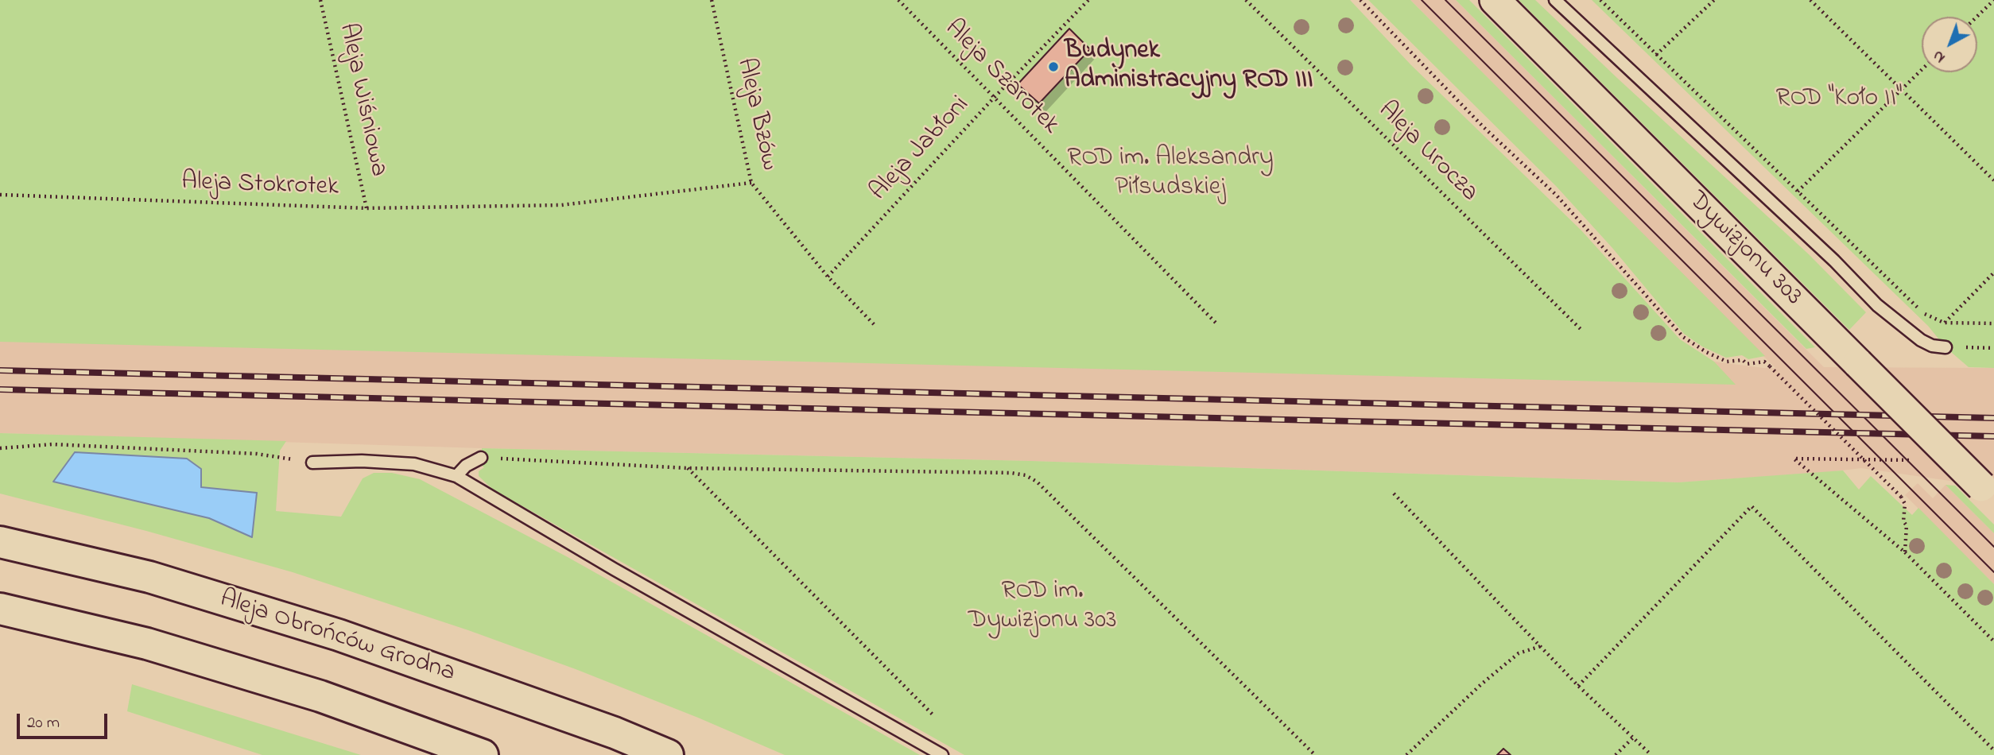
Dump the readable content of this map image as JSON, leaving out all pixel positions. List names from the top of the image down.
{
  "streets": {
    "highway": ["Aleja Obrońców Grodna"],
    "street": ["Dywizjonu 303"],
    "path": [
      "Aleja Szarotek",
      "Aleja Wiśniowa",
      "Aleja Bzów",
      "Aleja Jabłoni",
      "Aleja Urocza",
      "Aleja Stokrotek"
    ]
  },
  "crossings": [
    ["Aleja Szarotek", "Aleja Jabłoni"],
    ["Aleja Wiśniowa", "Aleja Stokrotek"],
    ["Aleja Bzów", "Aleja Jabłoni"],
    ["Aleja Bzów", "Aleja Stokrotek"]
  ],
  "parks": ["ROD \"Koło II\"", "ROD im. Aleksandry Piłsudskiej", "ROD im. Dywizjonu 303"],
  "places": ["Budynek Administracyjny ROD III"],
  "scale_bar": "20 m",
  "north": "bottom left"
}
